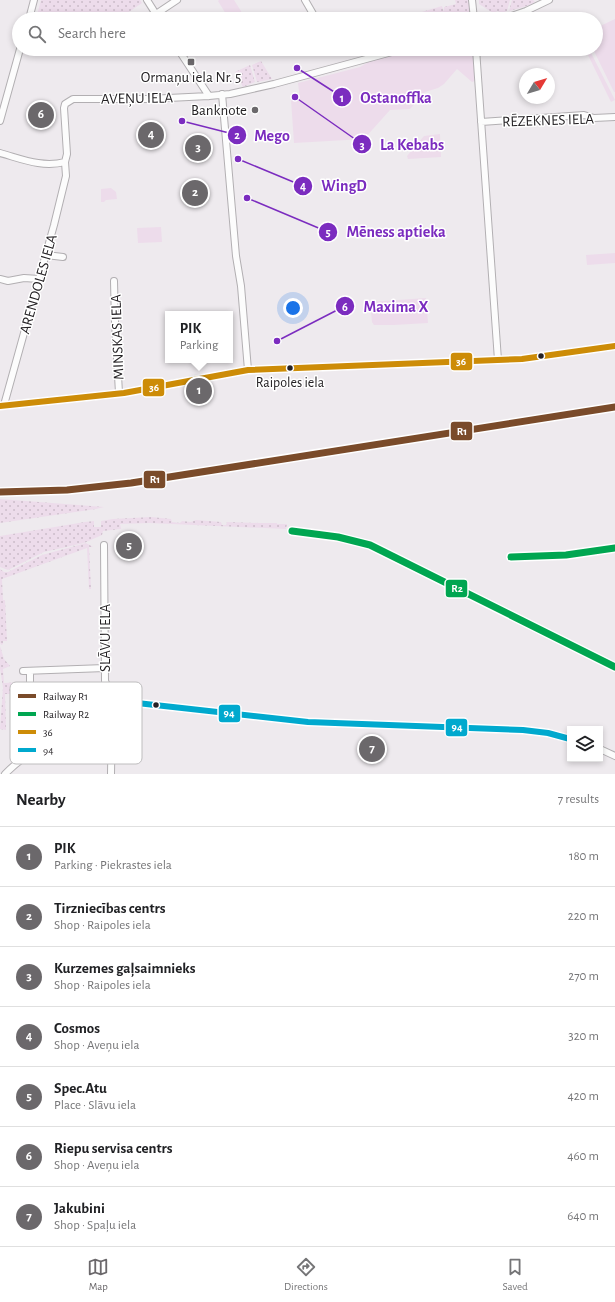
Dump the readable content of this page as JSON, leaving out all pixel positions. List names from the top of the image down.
{
  "streets": {
    "street": [
      "AVEŅU IELA",
      "RĒZEKNES IELA",
      "ARENDOLES IELA",
      "MINSKAS IELA",
      "SLĀVU IELA"
    ]
  },
  "crossings": [
    ["AVEŅU IELA", "ARENDOLES IELA"]
  ],
  "places": {
    "transit": ["Ormaņu iela Nr. 5"],
    "other": [
      "Ostanoffka",
      "La Kebabs",
      "Banknote",
      "Mego",
      "WingD",
      "Mēness aptieka",
      "Maxima X",
      "Raipoles iela"
    ]
  },
  "lines": [
    "transit line 36",
    "rail line R1",
    "rail line R2",
    "transit line 94"
  ],
  "legend": [
    "Railway R1",
    "Railway R2",
    "36",
    "94"
  ],
  "north": "top right",
  "page": {
    "search": "Search here",
    "pins": [
      "6",
      "4",
      "3",
      "2",
      "1",
      "5",
      "7"
    ],
    "popup": ["PIK", "Parking"],
    "heading": ["Nearby", "7 results"],
    "list": [
      {
        "mark": "1",
        "name": "PIK",
        "note": "Parking · Piekrastes iela",
        "value": "180 m"
      },
      {
        "mark": "2",
        "name": "Tirzniecības centrs",
        "note": "Shop · Raipoles iela",
        "value": "220 m"
      },
      {
        "mark": "3",
        "name": "Kurzemes gaļsaimnieks",
        "note": "Shop · Raipoles iela",
        "value": "270 m"
      },
      {
        "mark": "4",
        "name": "Cosmos",
        "note": "Shop · Aveņu iela",
        "value": "320 m"
      },
      {
        "mark": "5",
        "name": "Spec.Atu",
        "note": "Place · Slāvu iela",
        "value": "420 m"
      },
      {
        "mark": "6",
        "name": "Riepu servisa centrs",
        "note": "Shop · Aveņu iela",
        "value": "460 m"
      },
      {
        "mark": "7",
        "name": "Jakubini",
        "note": "Shop · Spaļu iela",
        "value": "640 m"
      }
    ],
    "nav": ["Map", "Directions", "Saved"]
  }
}
